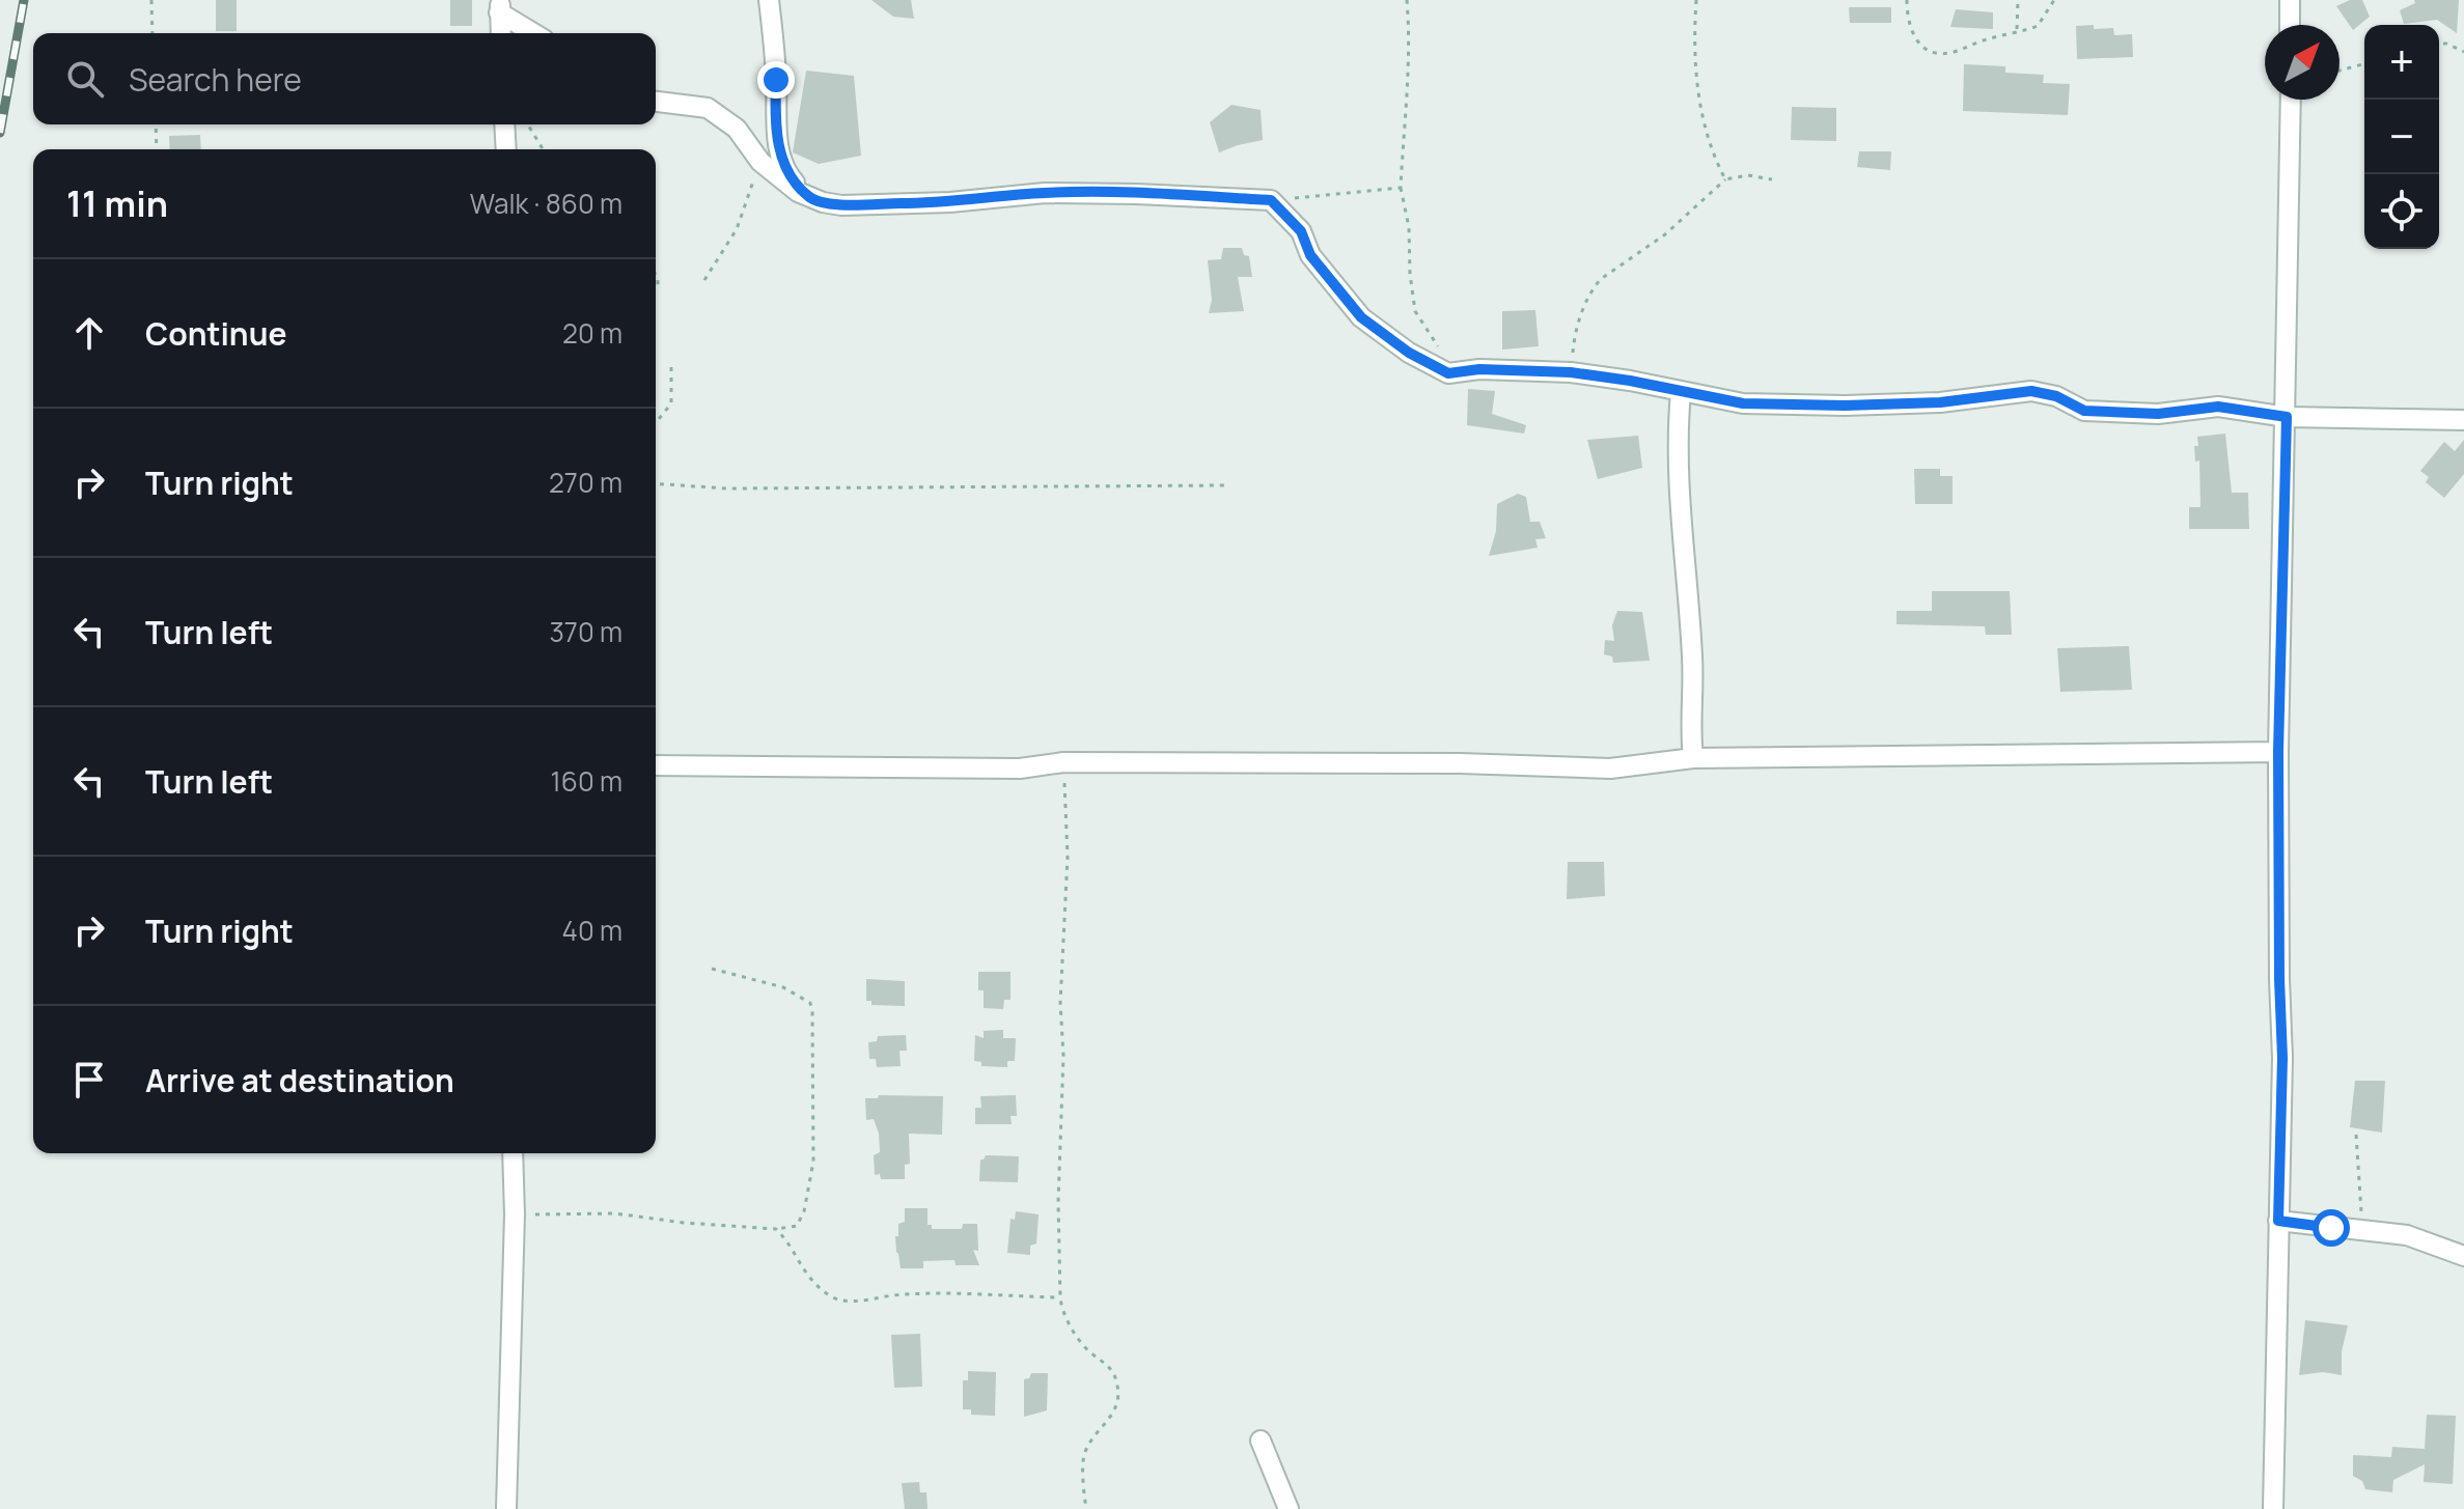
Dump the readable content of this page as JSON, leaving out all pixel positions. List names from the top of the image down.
{
  "north": "top right",
  "page": {
    "map_buttons": ["+", "−"],
    "search": "Search here",
    "heading": ["11 min", "Walk · 860 m"],
    "list": [
      ["Continue", "20 m"],
      ["Turn right", "270 m"],
      ["Turn left", "370 m"],
      ["Turn left", "160 m"],
      ["Turn right", "40 m"],
      "Arrive at destination"
    ]
  }
}
